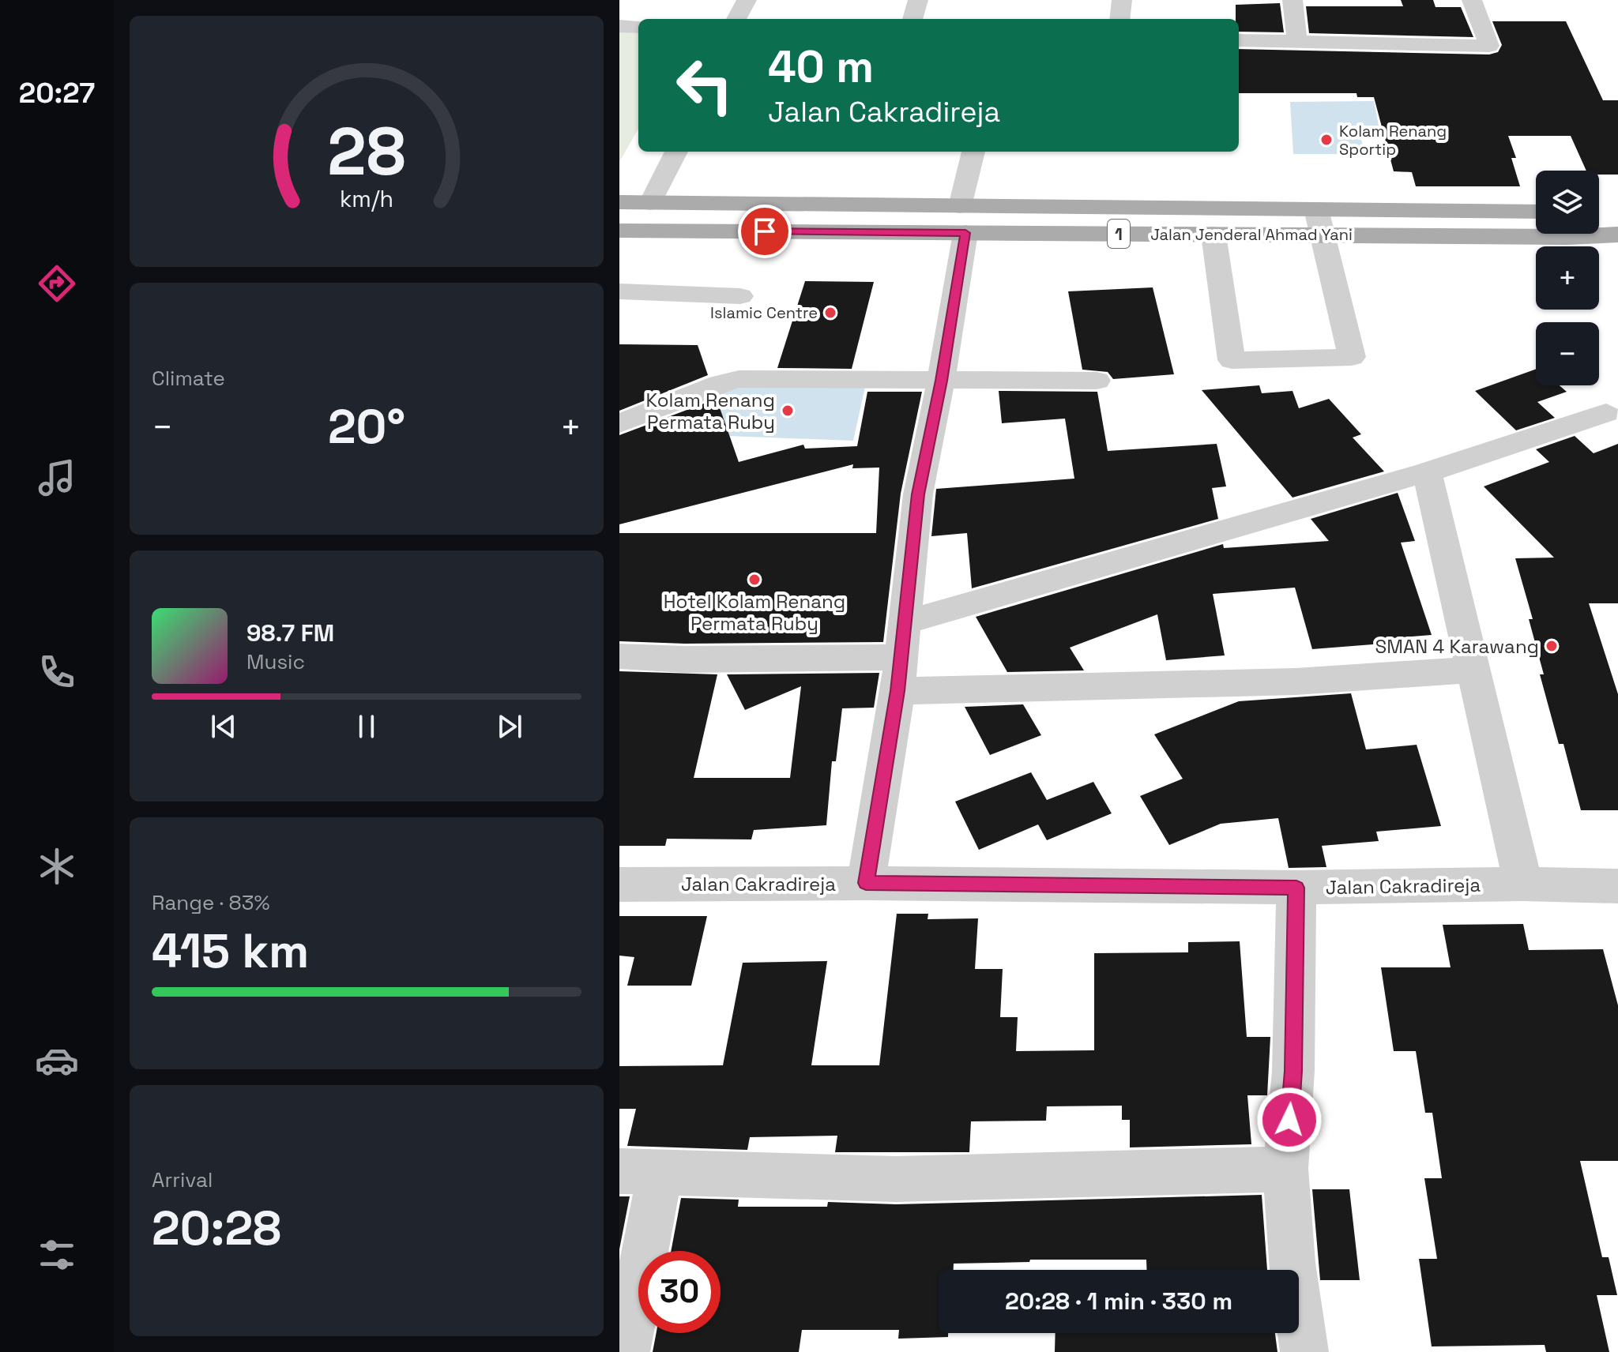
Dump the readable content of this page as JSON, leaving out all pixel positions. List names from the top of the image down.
{
  "streets": {
    "main road": ["1", "Jalan Jenderal Ahmad Yani"],
    "street": ["Jalan Cakradireja"]
  },
  "places": [
    "Kolam Renang Sportip",
    "Islamic Centre",
    "Kolam Renang Permata Ruby",
    "Hotel Kolam Renang Permata Ruby",
    "SMAN 4 Karawang"
  ],
  "page": {
    "tabs": "20:27",
    "turn": ["40 m", "Jalan Cakradireja"],
    "map_buttons": ["+", "−"],
    "tile": [
      "Climate",
      ["Range · 83%", "415 km"],
      ["Arrival", "20:28"]
    ],
    "heat": ["−", "20°", "+"],
    "song": ["98.7 FM", "Music"],
    "limit": "30",
    "trip": "20:28 · 1 min · 330 m",
    "gauge": ["28", "km/h"]
  }
}
